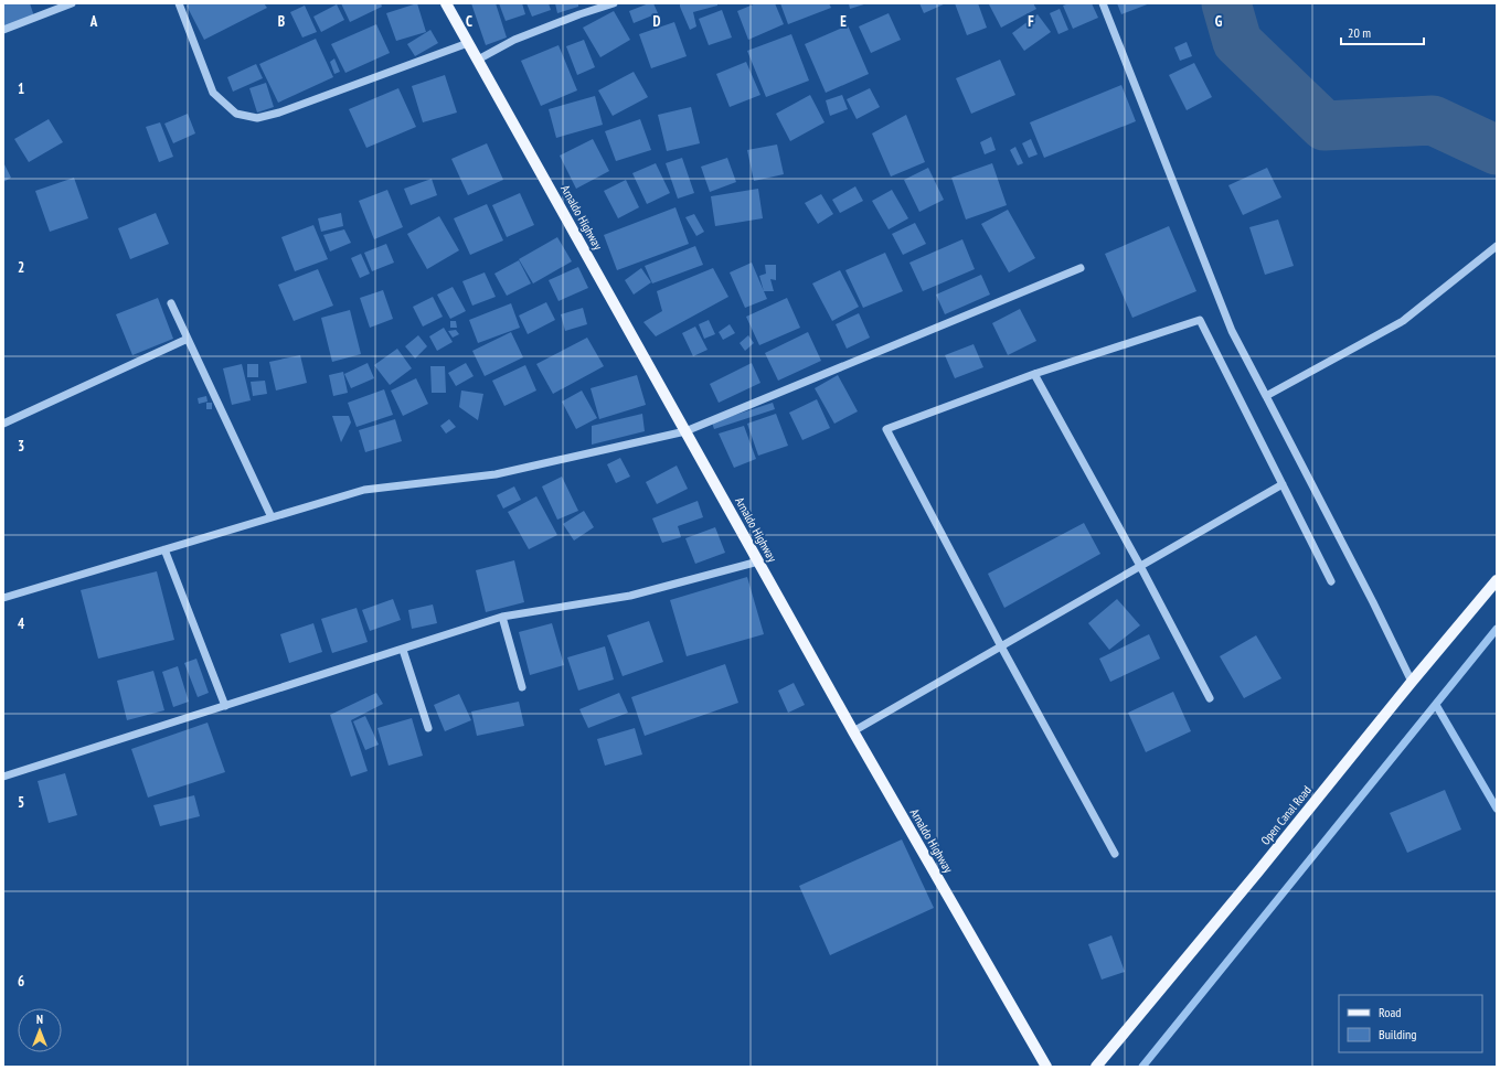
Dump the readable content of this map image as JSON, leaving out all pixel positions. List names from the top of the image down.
{
  "streets": {
    "main road": ["Arnaldo Highway", "Open Canal Road"]
  },
  "legend": ["Road", "Building"],
  "scale_bar": "20 m",
  "north": "top",
  "grid": {
    "columns": [
      "A",
      "B",
      "C",
      "D",
      "E",
      "F",
      "G"
    ],
    "rows": [
      "1",
      "2",
      "3",
      "4",
      "5",
      "6"
    ]
  }
}
